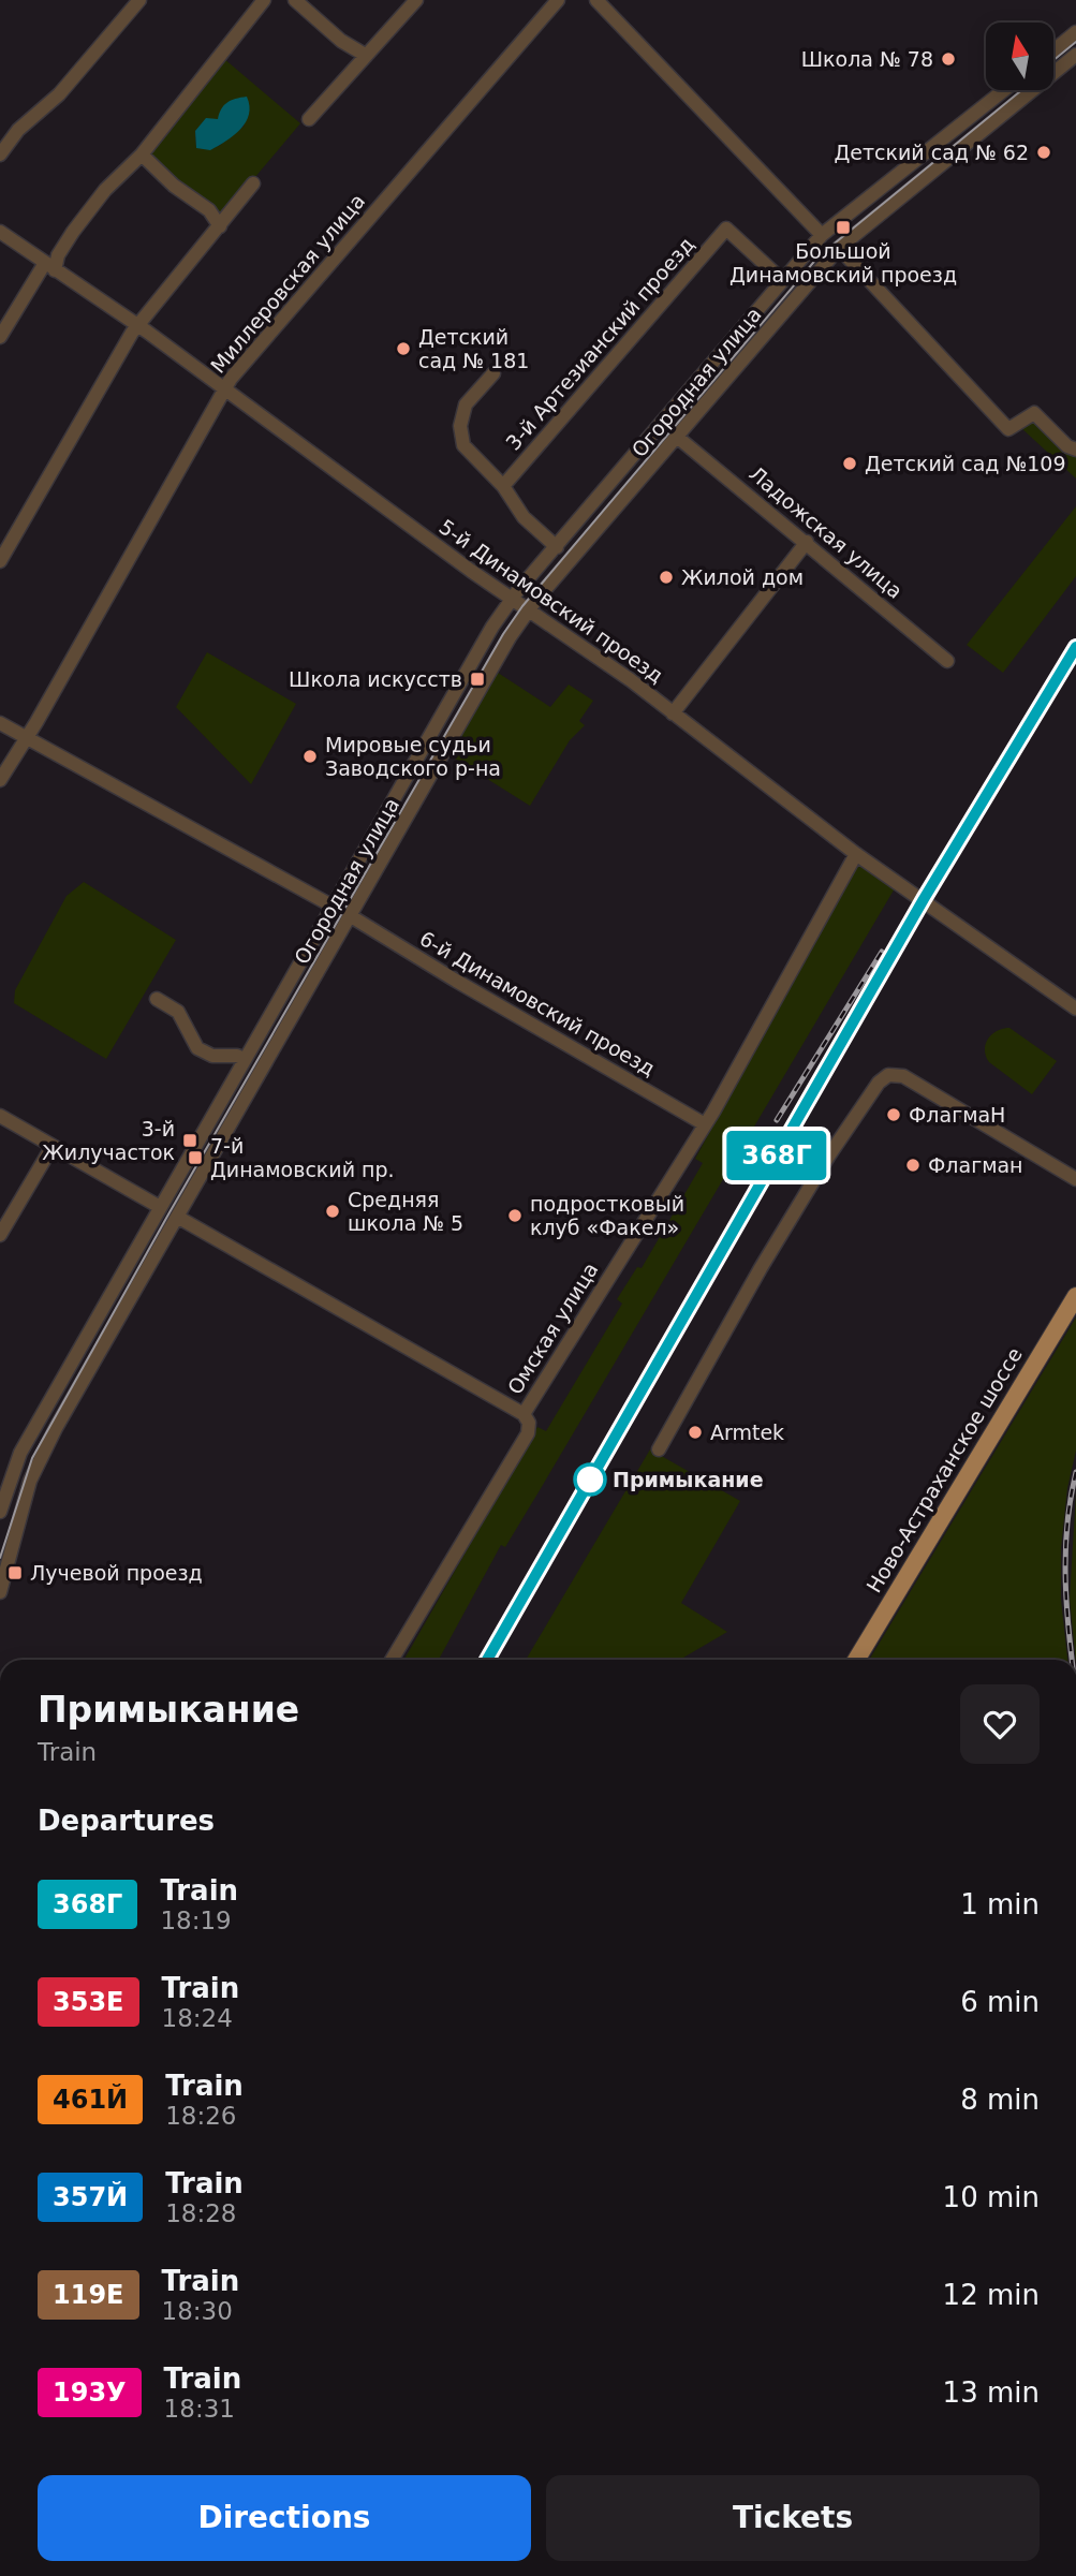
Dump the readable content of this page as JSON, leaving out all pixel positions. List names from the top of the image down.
{
  "streets": {
    "main road": ["Ново-Астраханское шоссе"],
    "street": [
      "Миллеровская улица",
      "3-й Артезианский проезд",
      "Огородная улица",
      "Ладожская улица",
      "5-й Динамовский проезд",
      "6-й Динамовский проезд",
      "Омская улица"
    ]
  },
  "crossings": [
    ["Миллеровская улица", "5-й Динамовский проезд"],
    ["3-й Артезианский проезд", "Огородная улица"],
    ["Огородная улица", "Ладожская улица"],
    ["Огородная улица", "5-й Динамовский проезд"],
    ["Огородная улица", "6-й Динамовский проезд"],
    ["5-й Динамовский проезд", "Омская улица"],
    ["6-й Динамовский проезд", "Омская улица"]
  ],
  "places": {
    "other": [
      "Школа № 78",
      "Детский сад № 62",
      "Детский сад № 181",
      "Детский сад №109",
      "Жилой дом",
      "Мировые судьи Заводского р-на",
      "ФлагмаН",
      "Флагман",
      "Средняя школа № 5",
      "подростковый клуб «Факел»",
      "Armtek",
      "Примыкание"
    ],
    "transit": [
      "Большой Динамовский проезд",
      "Школа искусств",
      "3-й Жилучасток",
      "7-й Динамовский пр.",
      "Лучевой проезд"
    ]
  },
  "north": "top",
  "page": {
    "on_map": "368Г",
    "heading": [
      ["Примыкание", "Train"],
      "Departures"
    ],
    "list": [
      {
        "mark": "368Г",
        "name": "Train",
        "note": "18:19",
        "value": "1 min"
      },
      {
        "mark": "353Е",
        "name": "Train",
        "note": "18:24",
        "value": "6 min"
      },
      {
        "mark": "461Й",
        "name": "Train",
        "note": "18:26",
        "value": "8 min"
      },
      {
        "mark": "357Й",
        "name": "Train",
        "note": "18:28",
        "value": "10 min"
      },
      {
        "mark": "119Е",
        "name": "Train",
        "note": "18:30",
        "value": "12 min"
      },
      {
        "mark": "193У",
        "name": "Train",
        "note": "18:31",
        "value": "13 min"
      }
    ],
    "buttons": ["Directions", "Tickets"]
  }
}
